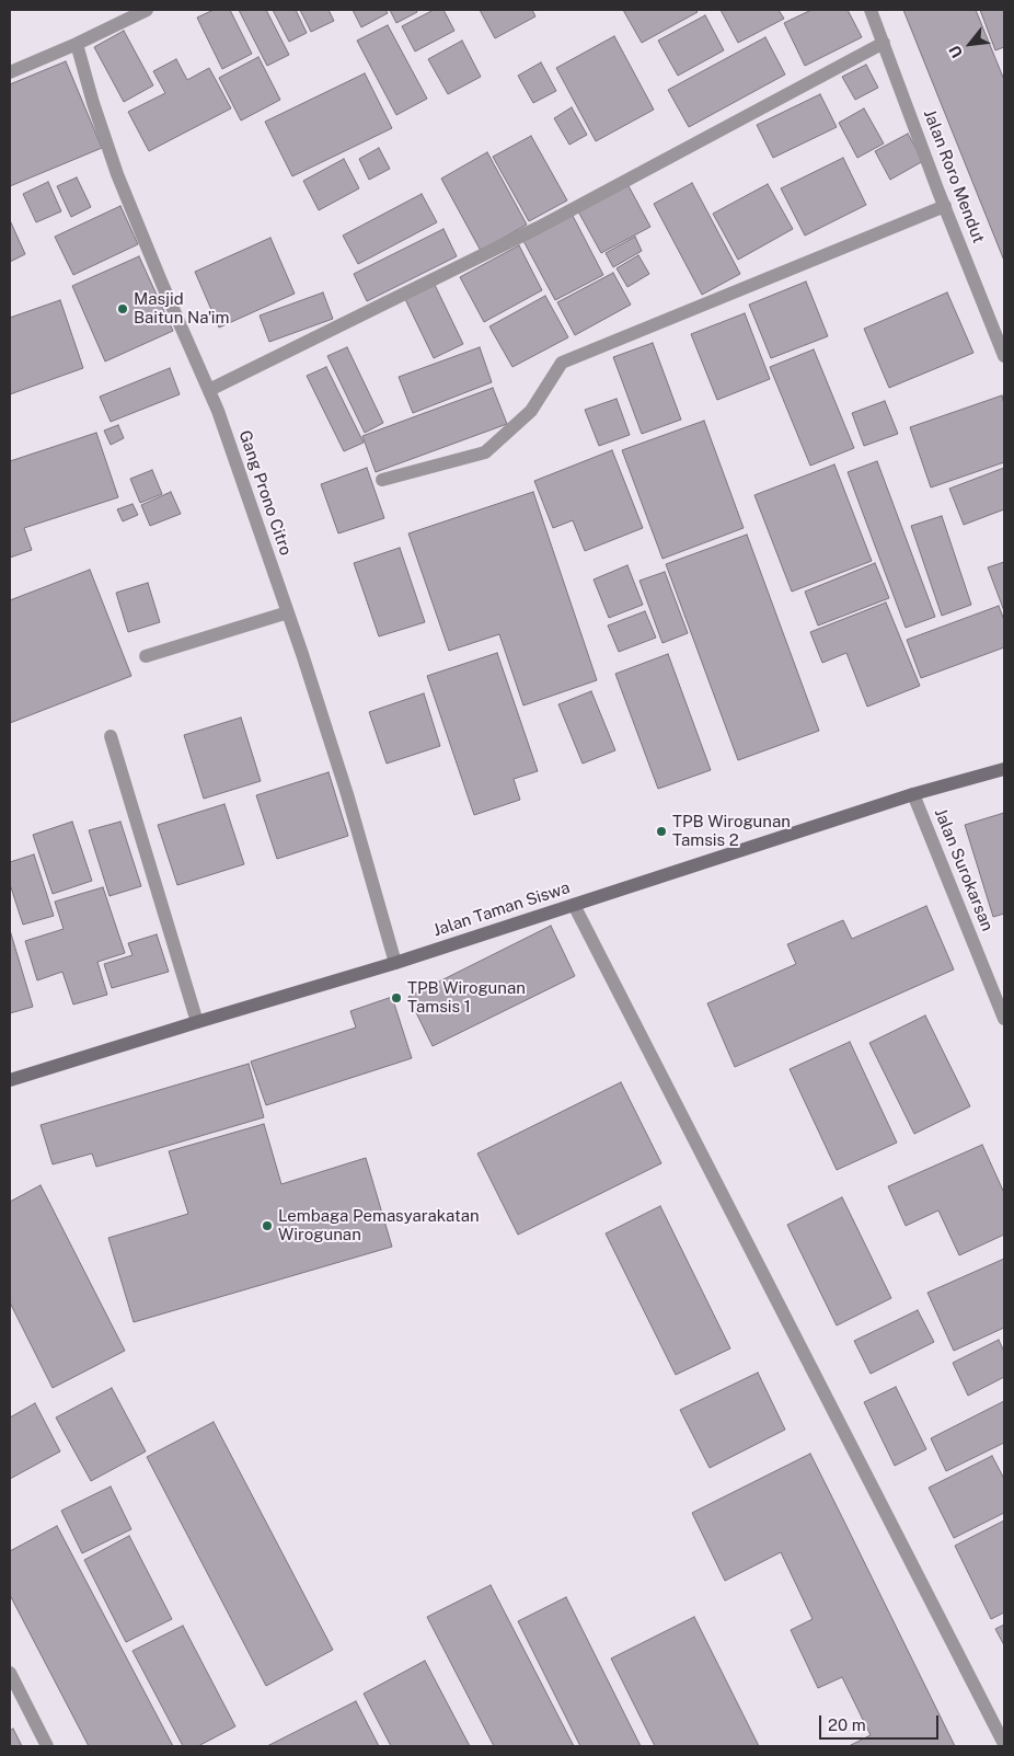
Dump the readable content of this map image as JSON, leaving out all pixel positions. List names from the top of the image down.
{
  "streets": {
    "main road": ["Jalan Taman Siswa"],
    "street": ["Jalan Roro Mendut", "Gang Prono Citro", "Jalan Surokarsan"]
  },
  "crossings": [
    ["Gang Prono Citro", "Jalan Taman Siswa"],
    ["Jalan Surokarsan", "Jalan Taman Siswa"]
  ],
  "places": [
    "Masjid Baitun Na'im",
    "TPB Wirogunan Tamsis 2",
    "TPB Wirogunan Tamsis 1",
    "Lembaga Pemasyarakatan Wirogunan"
  ],
  "scale_bar": "20 m",
  "north": "bottom left"
}
